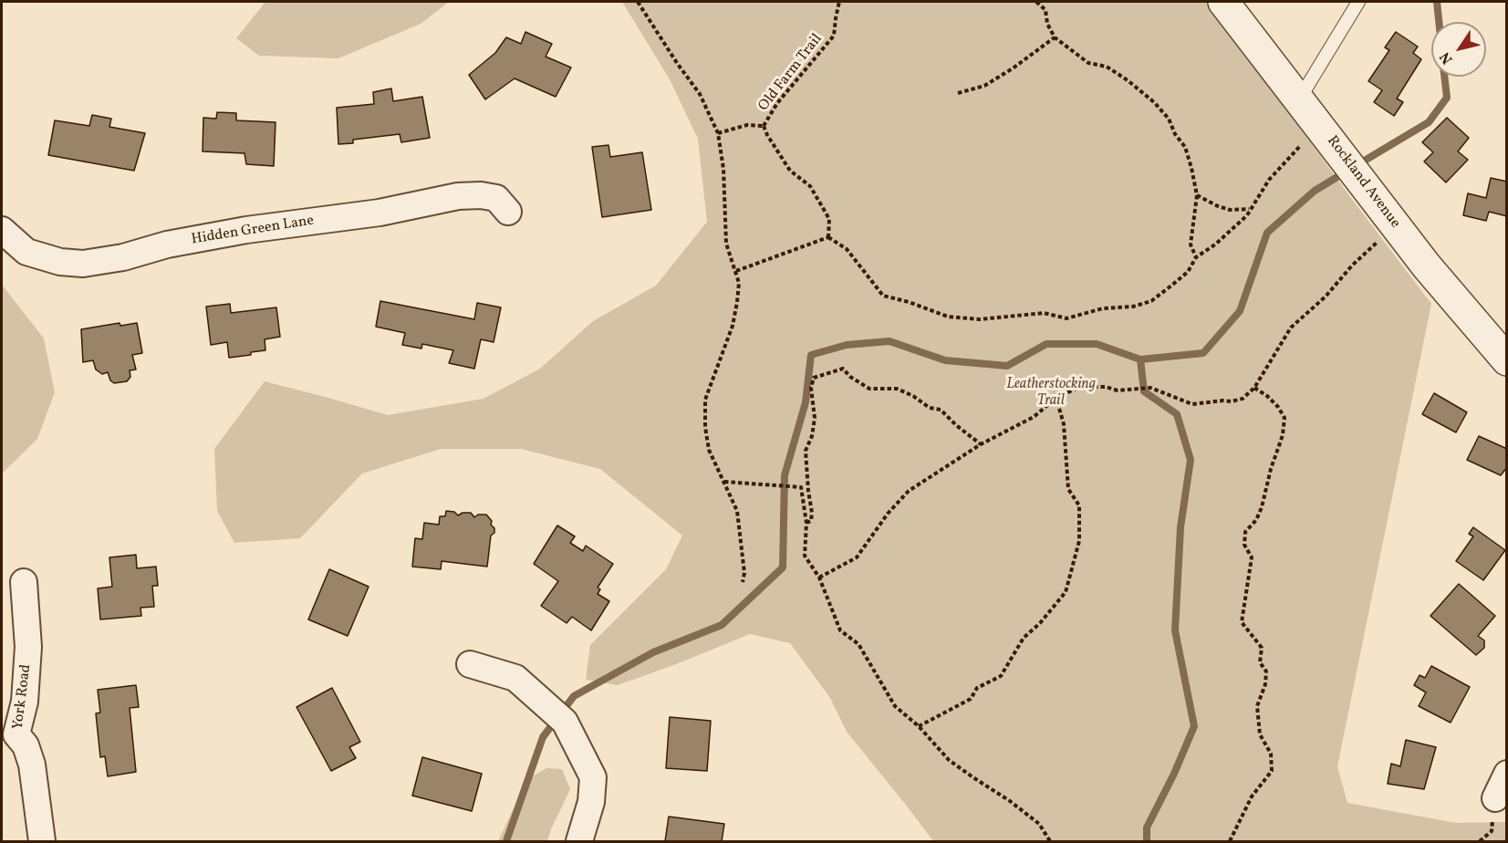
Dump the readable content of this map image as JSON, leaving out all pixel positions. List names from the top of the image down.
{
  "streets": {
    "street": ["Rockland Avenue", "Hidden Green Lane", "York Road"],
    "path": ["Old Farm Trail"]
  },
  "parks": ["Leatherstocking Trail"],
  "north": "bottom left"
}
